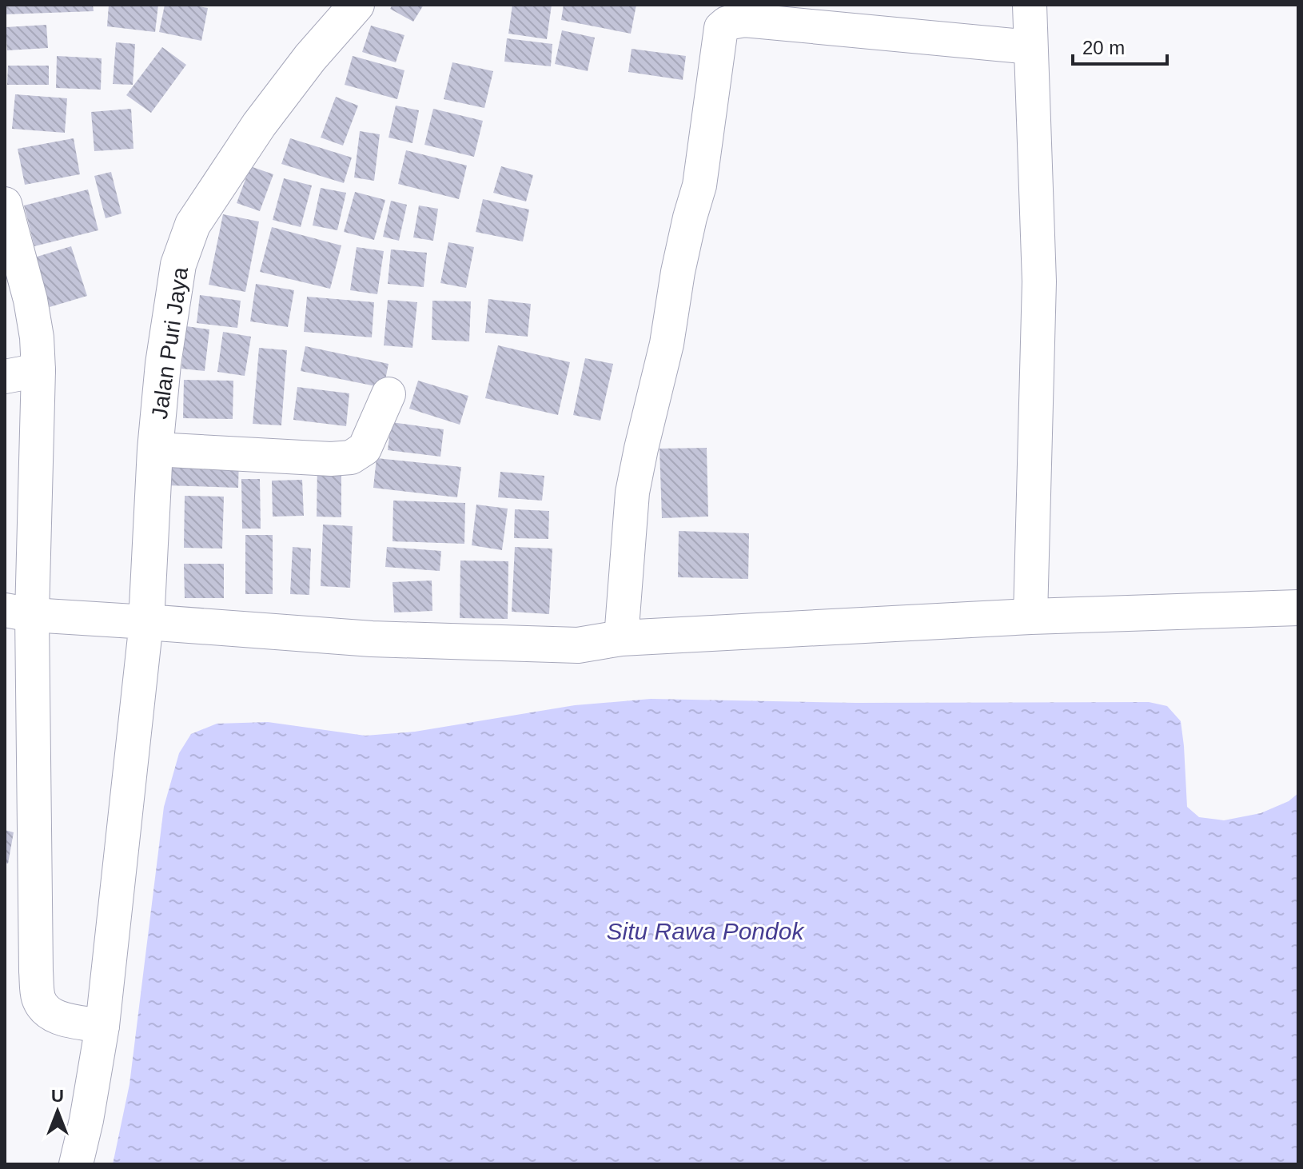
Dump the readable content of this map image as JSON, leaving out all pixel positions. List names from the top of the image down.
{
  "streets": {
    "street": ["Jalan Puri Jaya"]
  },
  "water": ["Situ Rawa Pondok"],
  "scale_bar": "20 m",
  "north": "top"
}
